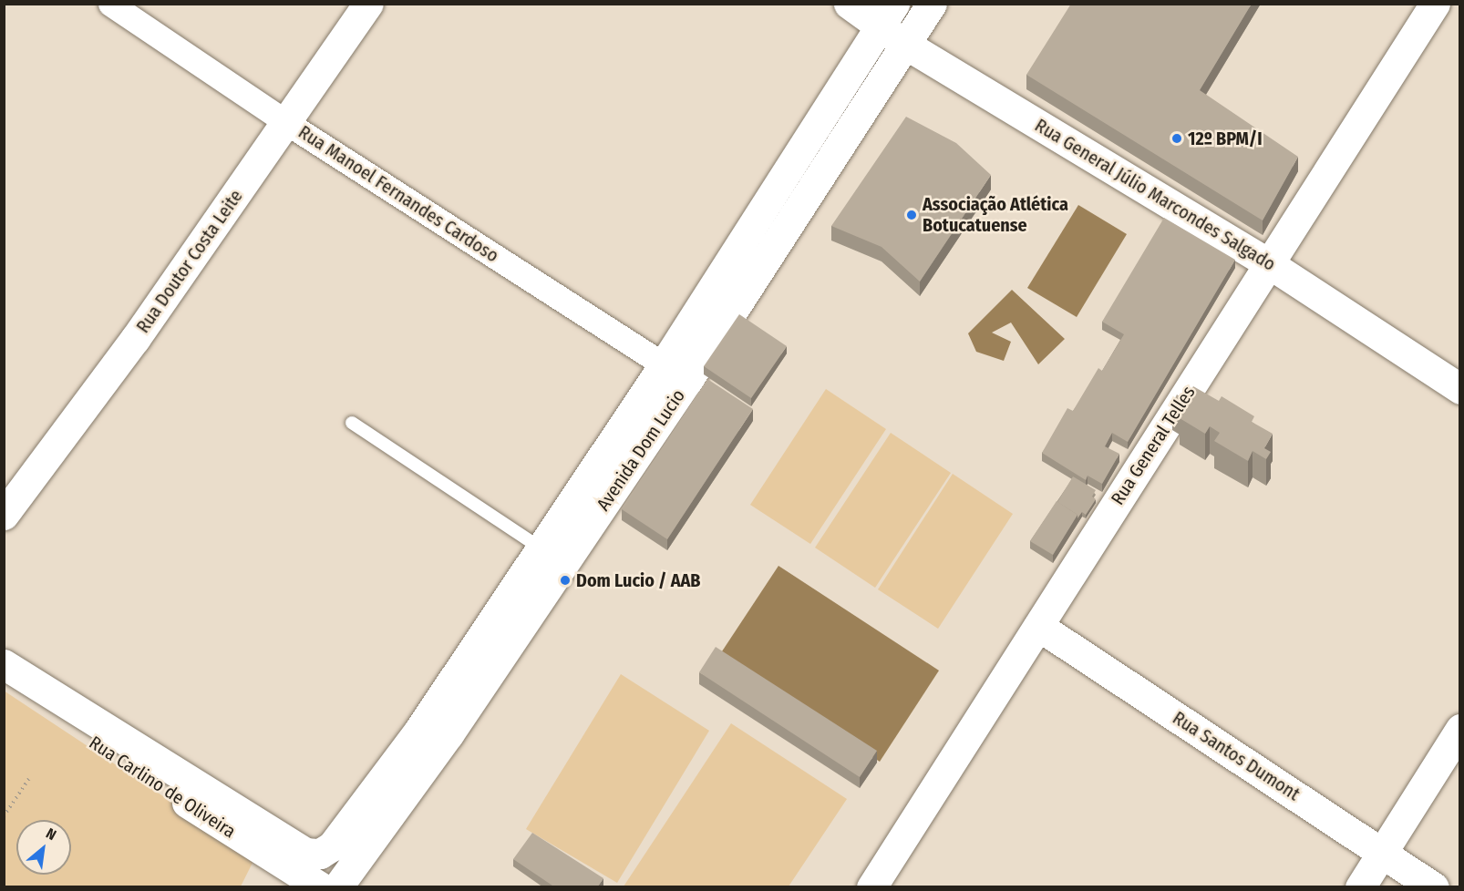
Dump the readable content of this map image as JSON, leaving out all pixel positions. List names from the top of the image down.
{
  "streets": {
    "street": [
      "Rua Manoel Fernandes Cardoso",
      "Rua General Júlio Marcondes Salgado",
      "Rua Doutor Costa Leite",
      "Rua General Telles",
      "Avenida Dom Lucio",
      "Rua Santos Dumont",
      "Rua Carlino de Oliveira"
    ]
  },
  "crossings": [
    ["Rua Manoel Fernandes Cardoso", "Rua Doutor Costa Leite"],
    ["Rua Manoel Fernandes Cardoso", "Avenida Dom Lucio"],
    ["Rua General Júlio Marcondes Salgado", "Rua General Telles"],
    ["Rua General Júlio Marcondes Salgado", "Avenida Dom Lucio"],
    ["Rua General Telles", "Rua Santos Dumont"],
    ["Avenida Dom Lucio", "Rua Carlino de Oliveira"]
  ],
  "places": ["12º BPM/I", "Associação Atlética Botucatuense", "Dom Lucio / AAB"],
  "north": "top right"
}
